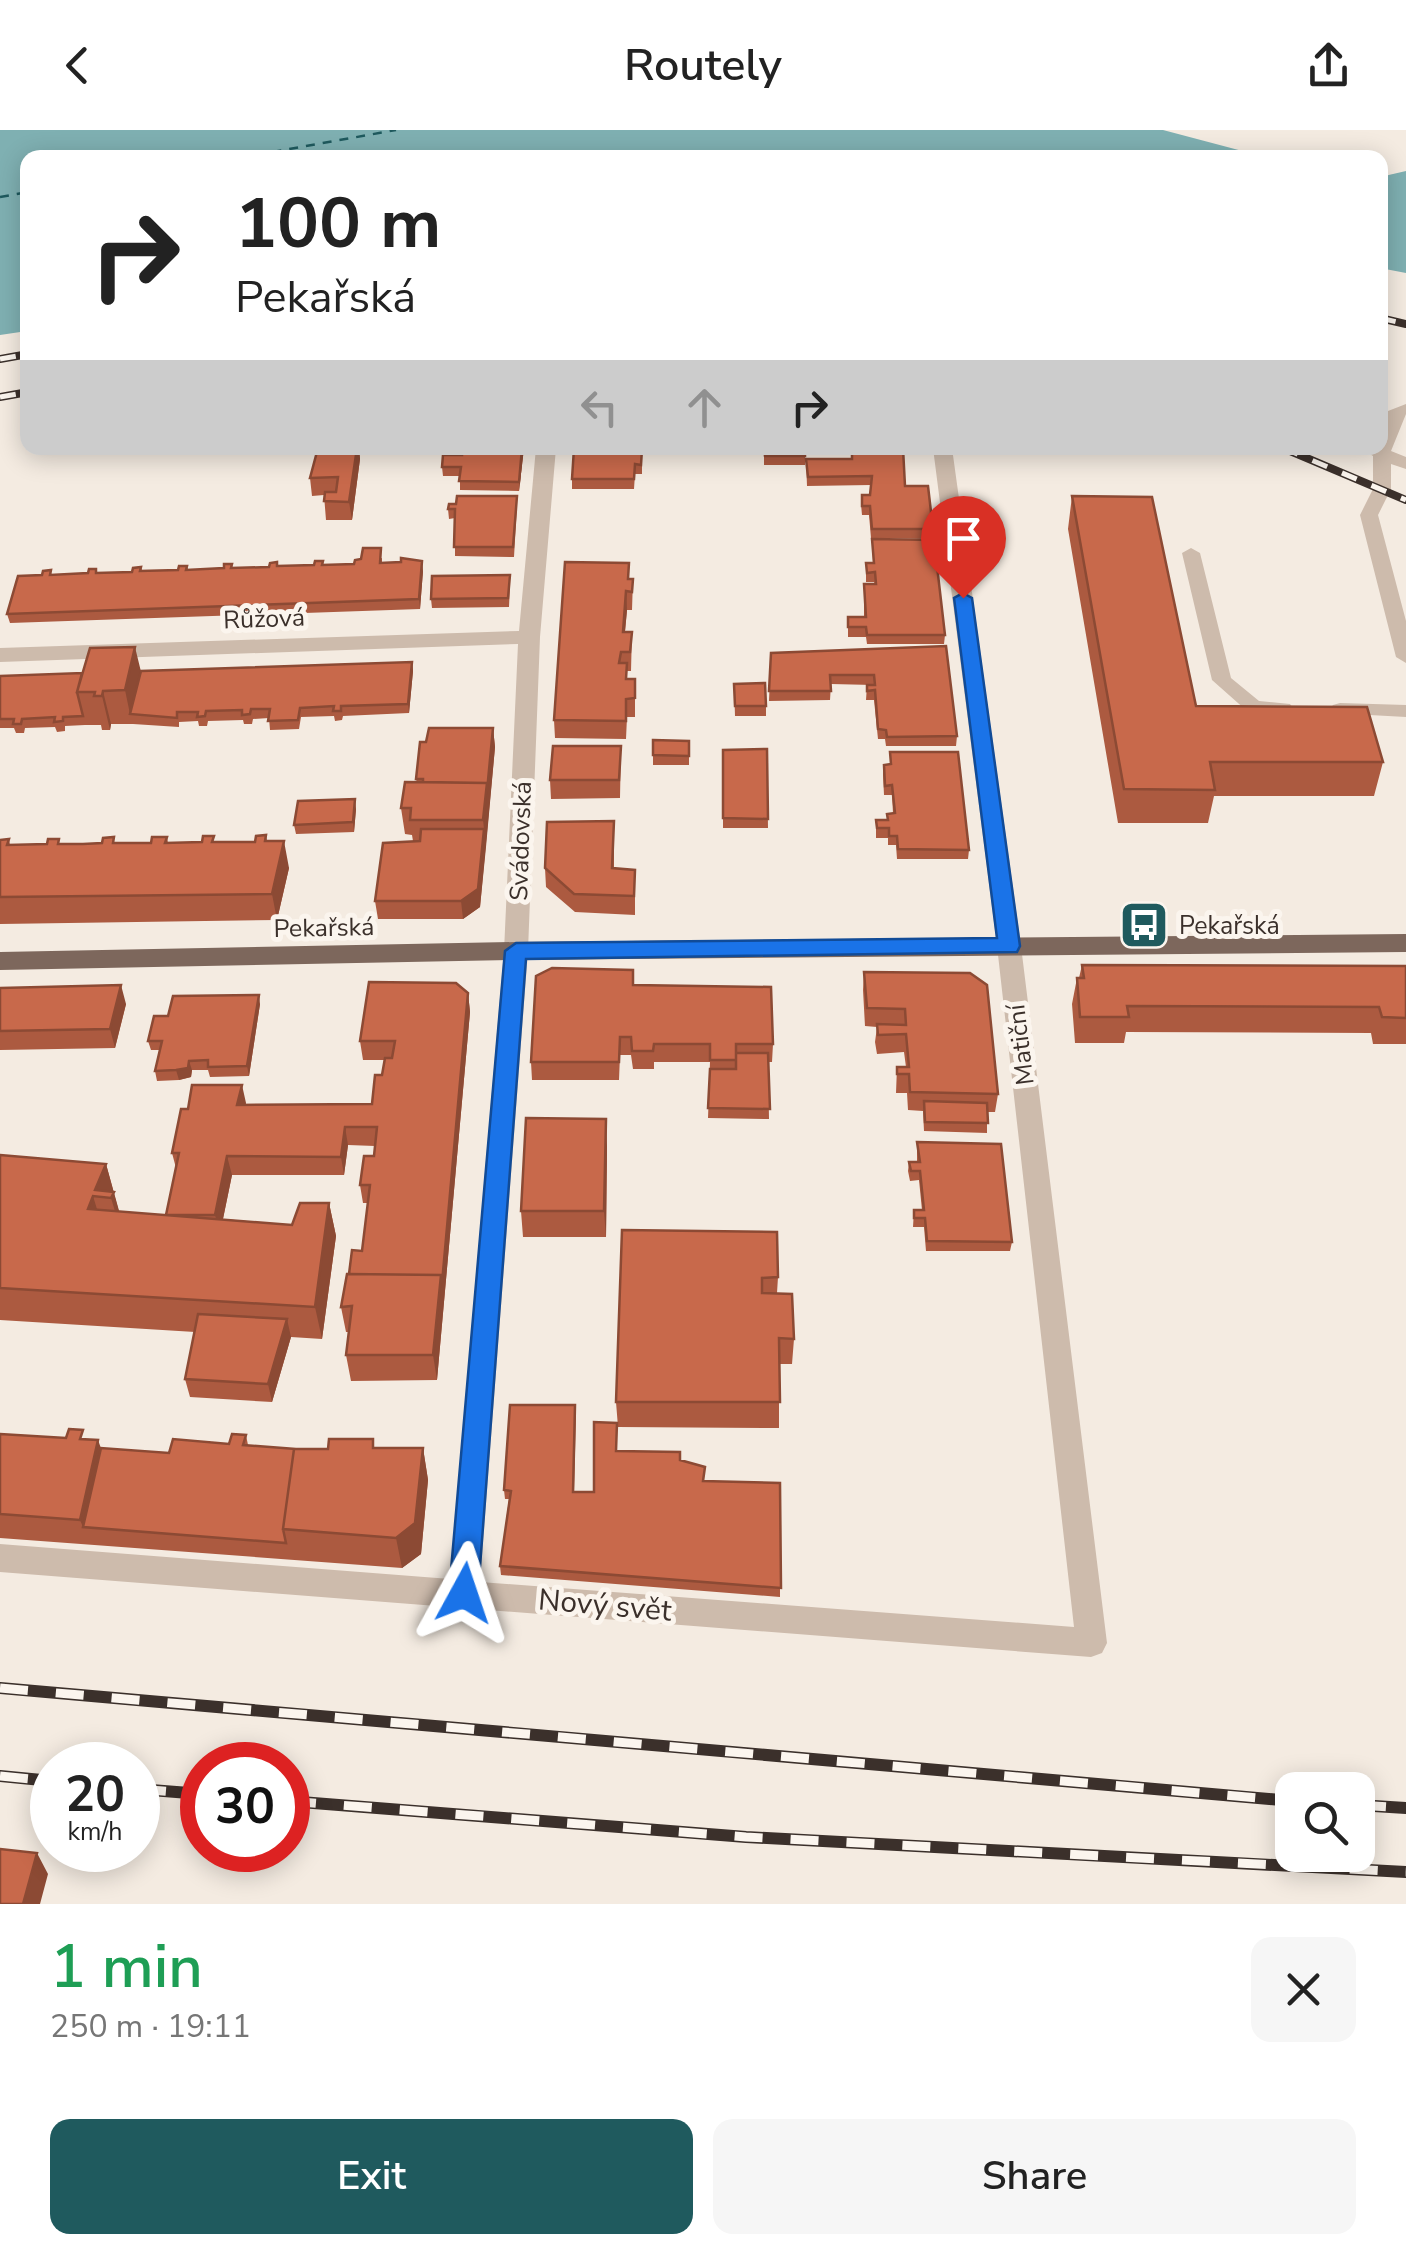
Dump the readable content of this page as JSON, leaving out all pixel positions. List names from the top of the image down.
{
  "streets": {
    "main road": ["Pekařská"],
    "street": [
      "Růžová",
      "Svádovská",
      "Matiční",
      "Nový svět"
    ]
  },
  "crossings": [
    ["Růžová", "Svádovská"],
    ["Svádovská", "Pekařská"],
    ["Svádovská", "Nový svět"],
    ["Pekařská", "Matiční"],
    ["Matiční", "Nový svět"]
  ],
  "places": {
    "bus stop": ["Pekařská"]
  },
  "page": {
    "header": "Routely",
    "turn": ["100 m", "Pekařská"],
    "speed": "20 km/h",
    "limit": "30",
    "heading": ["1 min", "250 m · 19:11"],
    "buttons": ["Exit", "Share"]
  }
}
